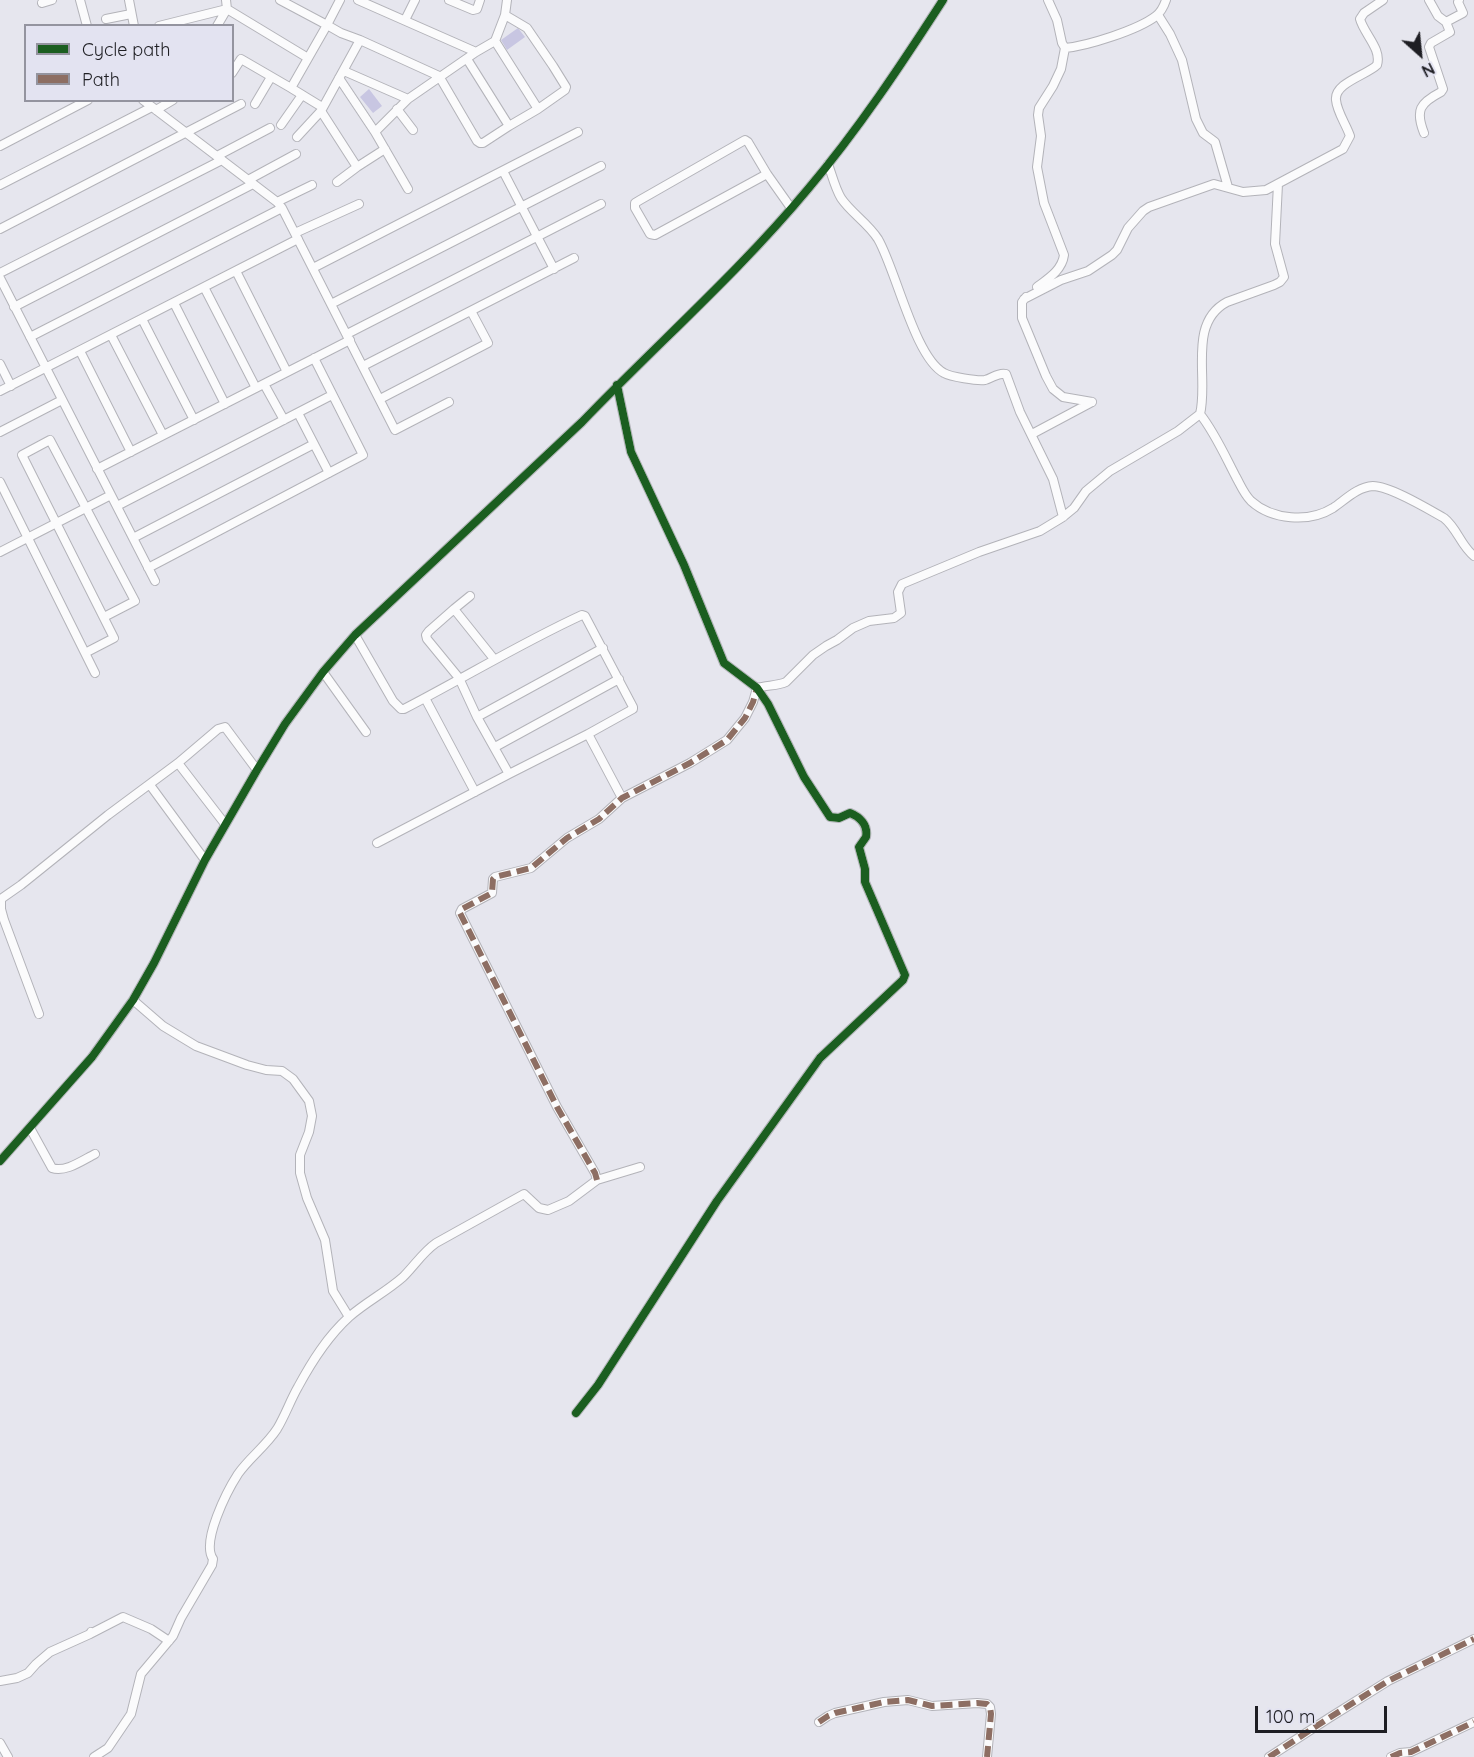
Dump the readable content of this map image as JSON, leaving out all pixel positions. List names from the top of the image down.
{
  "legend": ["Cycle path", "Path"],
  "scale_bar": "100 m",
  "north": "bottom right"
}
